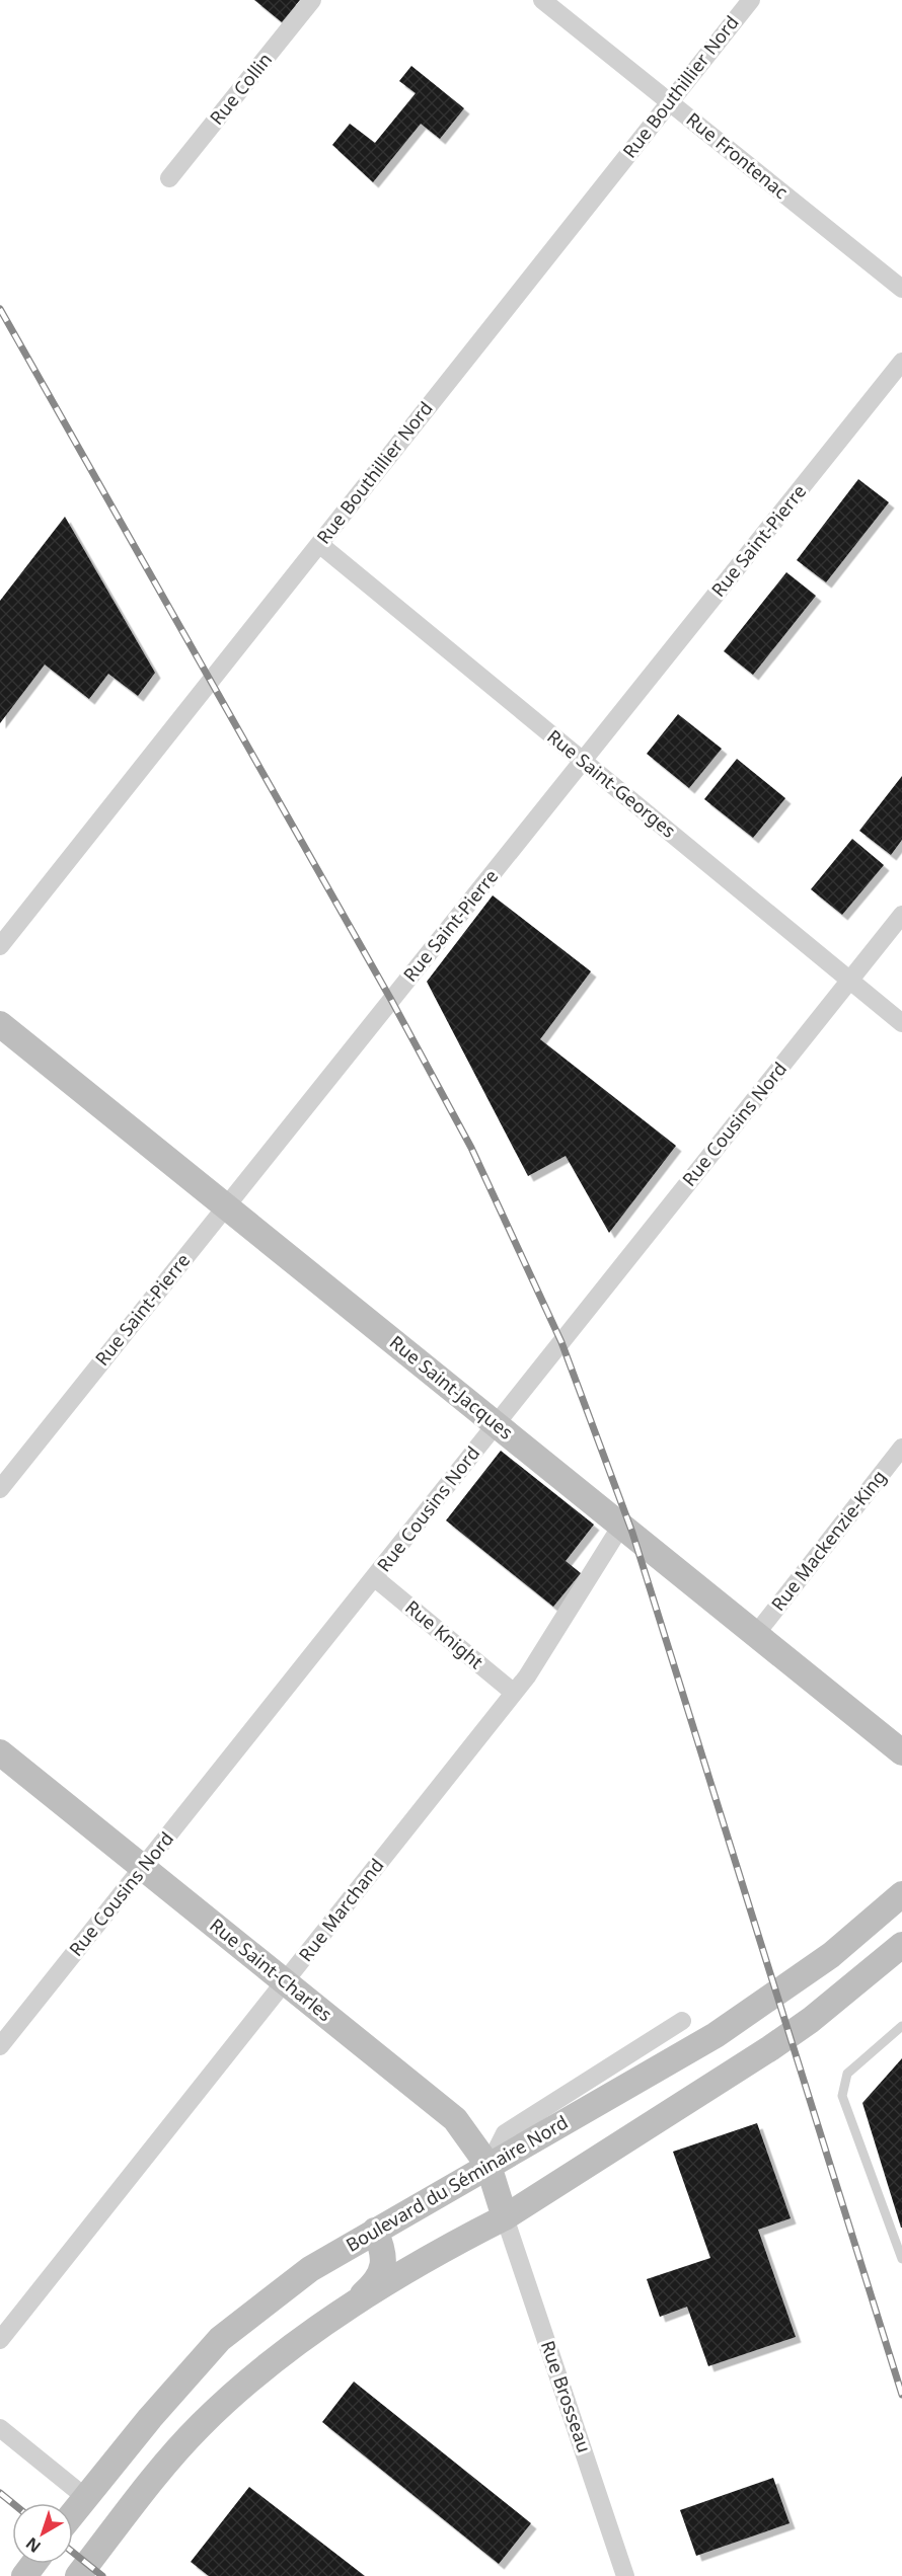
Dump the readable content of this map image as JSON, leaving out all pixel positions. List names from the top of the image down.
{
  "streets": {
    "main road": ["Rue Saint-Jacques", "Rue Saint-Charles", "Boulevard du Séminaire Nord"],
    "street": [
      "Rue Bouthillier Nord",
      "Rue Collin",
      "Rue Frontenac",
      "Rue Saint-Pierre",
      "Rue Saint-Georges",
      "Rue Cousins Nord",
      "Rue Mackenzie-King",
      "Rue Knight",
      "Rue Marchand",
      "Rue Brosseau"
    ]
  },
  "crossings": [
    ["Rue Bouthillier Nord", "Rue Frontenac"],
    ["Rue Bouthillier Nord", "Rue Saint-Georges"],
    ["Rue Saint-Pierre", "Rue Saint-Georges"],
    ["Rue Saint-Pierre", "Rue Saint-Jacques"],
    ["Rue Saint-Georges", "Rue Cousins Nord"],
    ["Rue Cousins Nord", "Rue Saint-Jacques"],
    ["Rue Cousins Nord", "Rue Knight"],
    ["Rue Cousins Nord", "Rue Saint-Charles"],
    ["Rue Saint-Jacques", "Rue Mackenzie-King"],
    ["Rue Saint-Jacques", "Rue Marchand"],
    ["Rue Knight", "Rue Marchand"],
    ["Rue Marchand", "Rue Saint-Charles"],
    ["Rue Saint-Charles", "Boulevard du Séminaire Nord"],
    ["Rue Saint-Charles", "Rue Brosseau"]
  ],
  "north": "bottom left"
}
